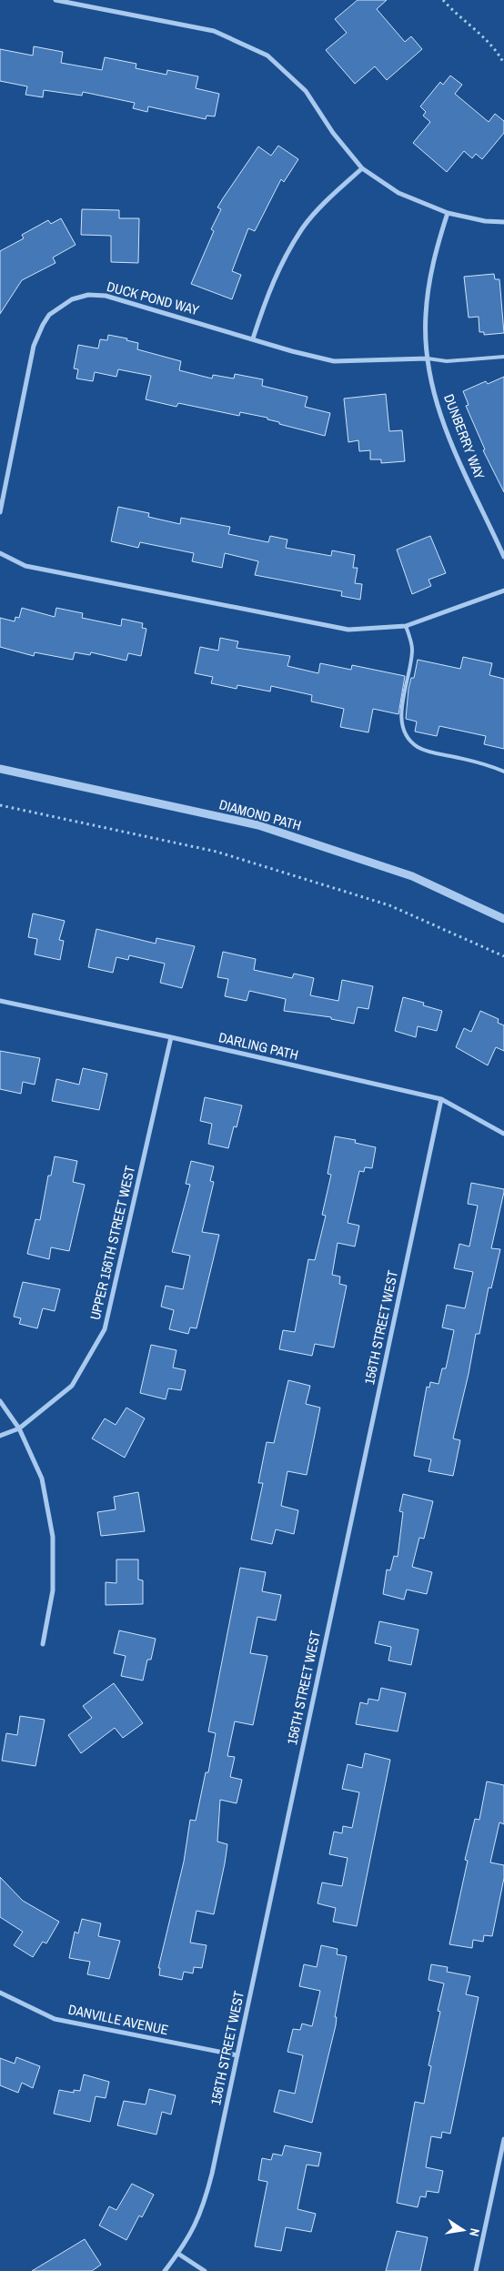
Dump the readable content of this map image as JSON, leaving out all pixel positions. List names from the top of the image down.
{
  "streets": {
    "street": [
      "DUCK POND WAY",
      "DUNBERRY WAY",
      "DIAMOND PATH",
      "DARLING PATH",
      "UPPER 156TH STREET WEST",
      "156TH STREET WEST",
      "DANVILLE AVENUE"
    ]
  },
  "crossings": [
    ["DUCK POND WAY", "DUNBERRY WAY"],
    ["DARLING PATH", "UPPER 156TH STREET WEST"],
    ["DARLING PATH", "156TH STREET WEST"],
    ["156TH STREET WEST", "DANVILLE AVENUE"]
  ],
  "north": "right"
}
